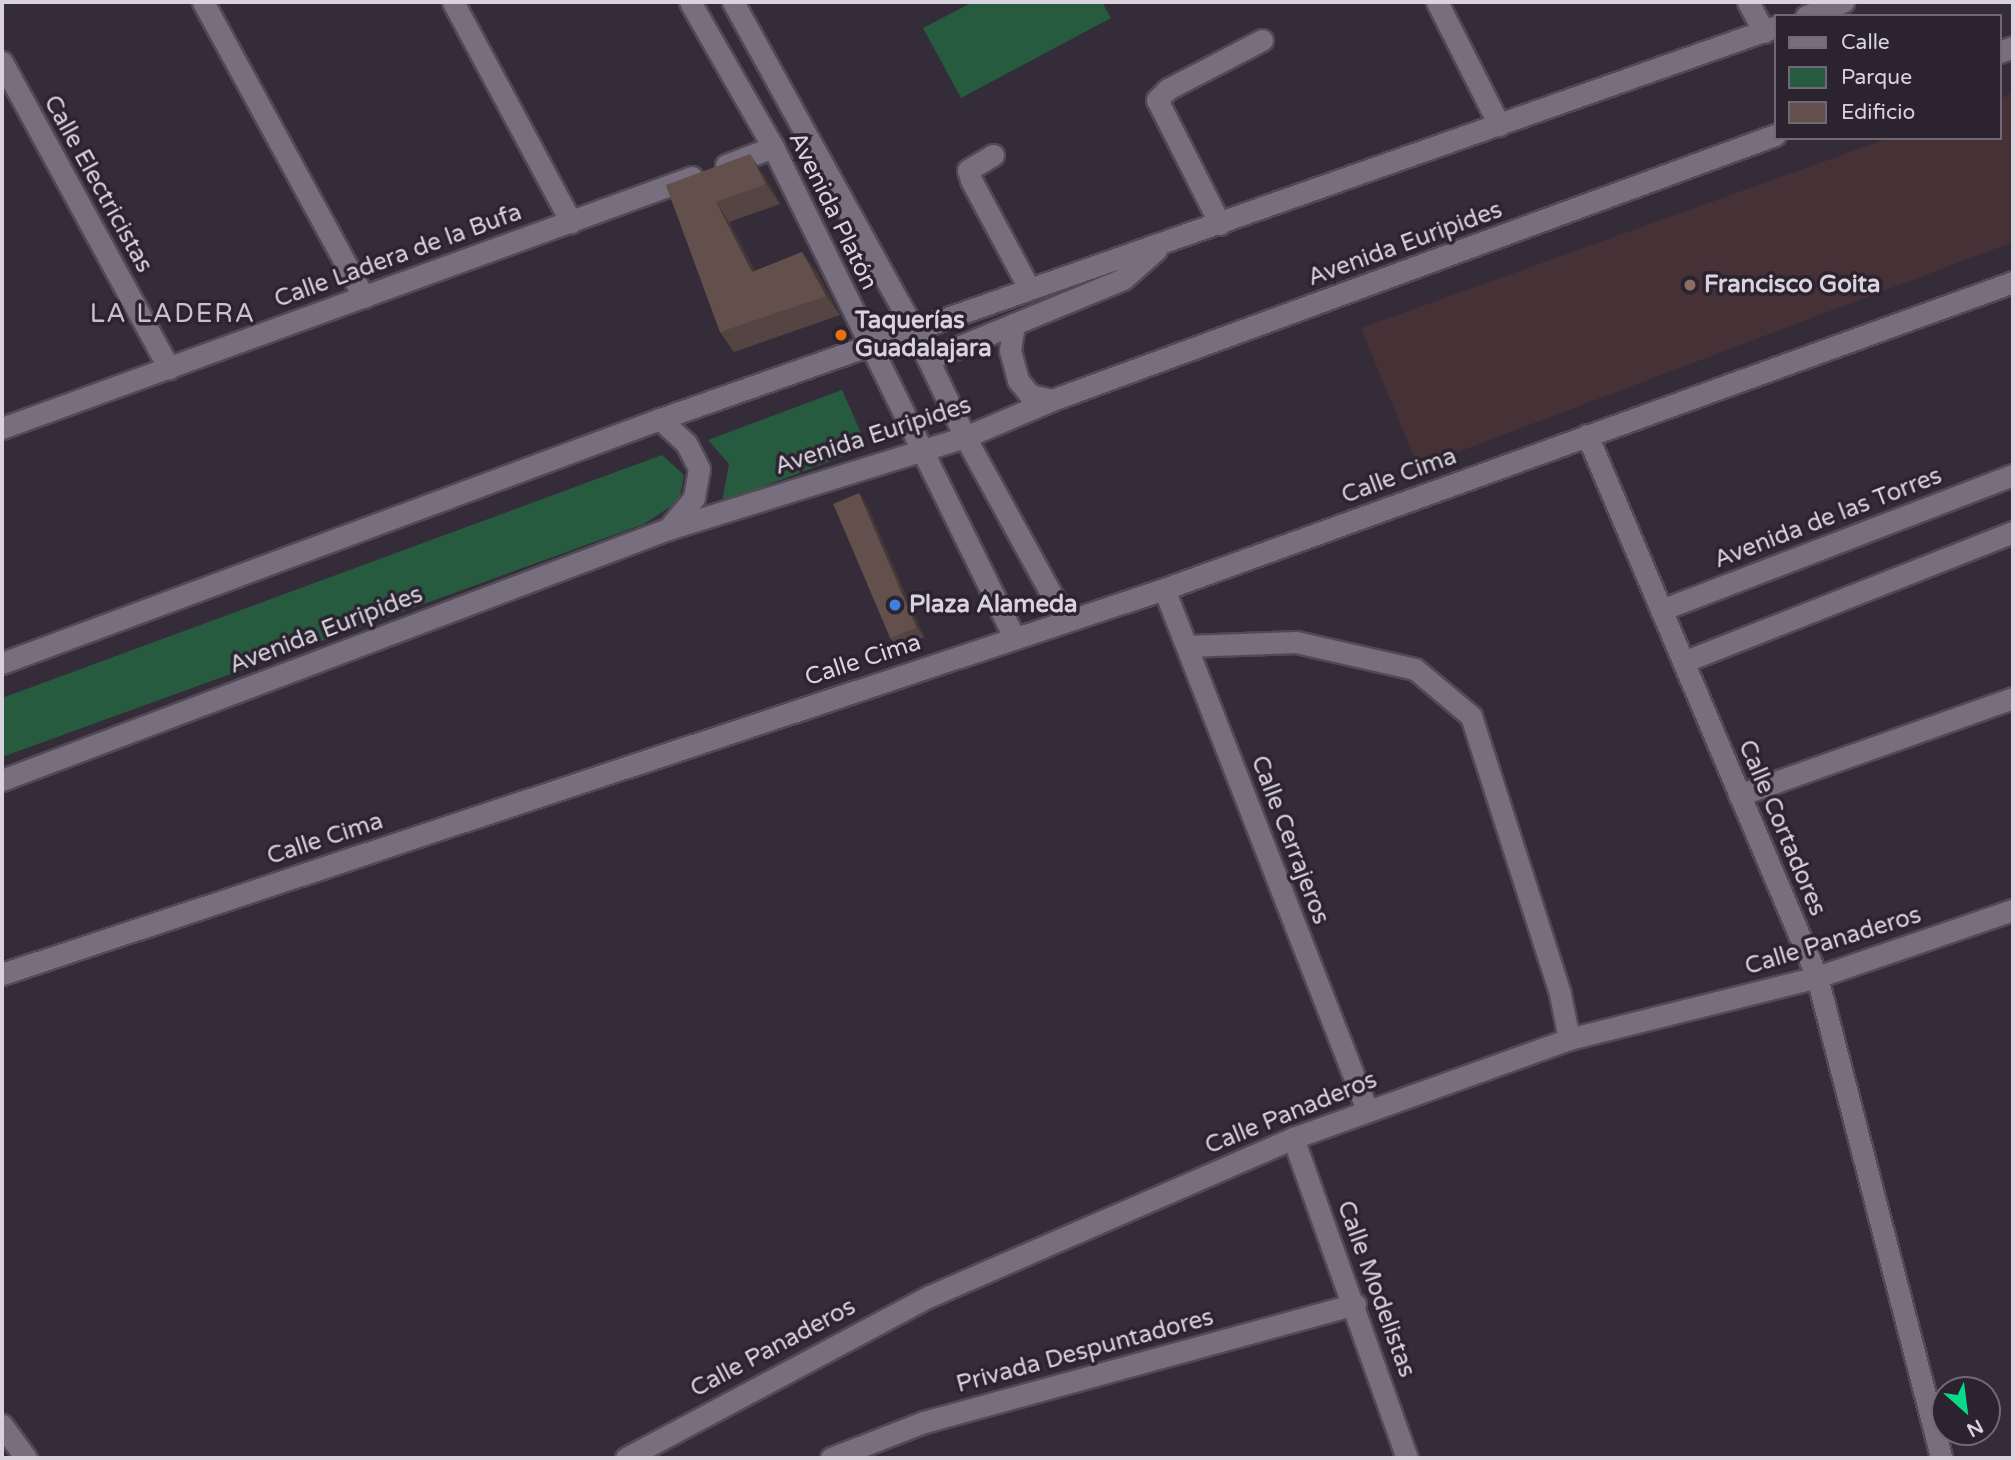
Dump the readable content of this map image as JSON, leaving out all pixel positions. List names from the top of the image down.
{
  "streets": {
    "street": [
      "Calle Electricistas",
      "Avenida Platón",
      "Avenida Euripides",
      "Calle Ladera de la Bufa",
      "Calle Cima",
      "Avenida de las Torres",
      "Calle Cortadores",
      "Calle Cerrajeros",
      "Calle Panaderos",
      "Calle Modelistas",
      "Privada Despuntadores"
    ]
  },
  "crossings": [
    ["Calle Electricistas", "Calle Ladera de la Bufa"],
    ["Avenida Platón", "Avenida Euripides"],
    ["Avenida Platón", "Calle Ladera de la Bufa"],
    ["Avenida Platón", "Calle Cima"],
    ["Calle Cima", "Calle Cortadores"],
    ["Calle Cima", "Calle Cerrajeros"],
    ["Avenida de las Torres", "Calle Cortadores"],
    ["Calle Cortadores", "Calle Panaderos"],
    ["Calle Cerrajeros", "Calle Panaderos"],
    ["Calle Panaderos", "Calle Modelistas"],
    ["Calle Modelistas", "Privada Despuntadores"]
  ],
  "districts": ["LA LADERA"],
  "places": ["Francisco Goita", "Taquerías Guadalajara", "Plaza Alameda"],
  "legend": ["Calle", "Parque", "Edificio"],
  "north": "bottom right"
}
